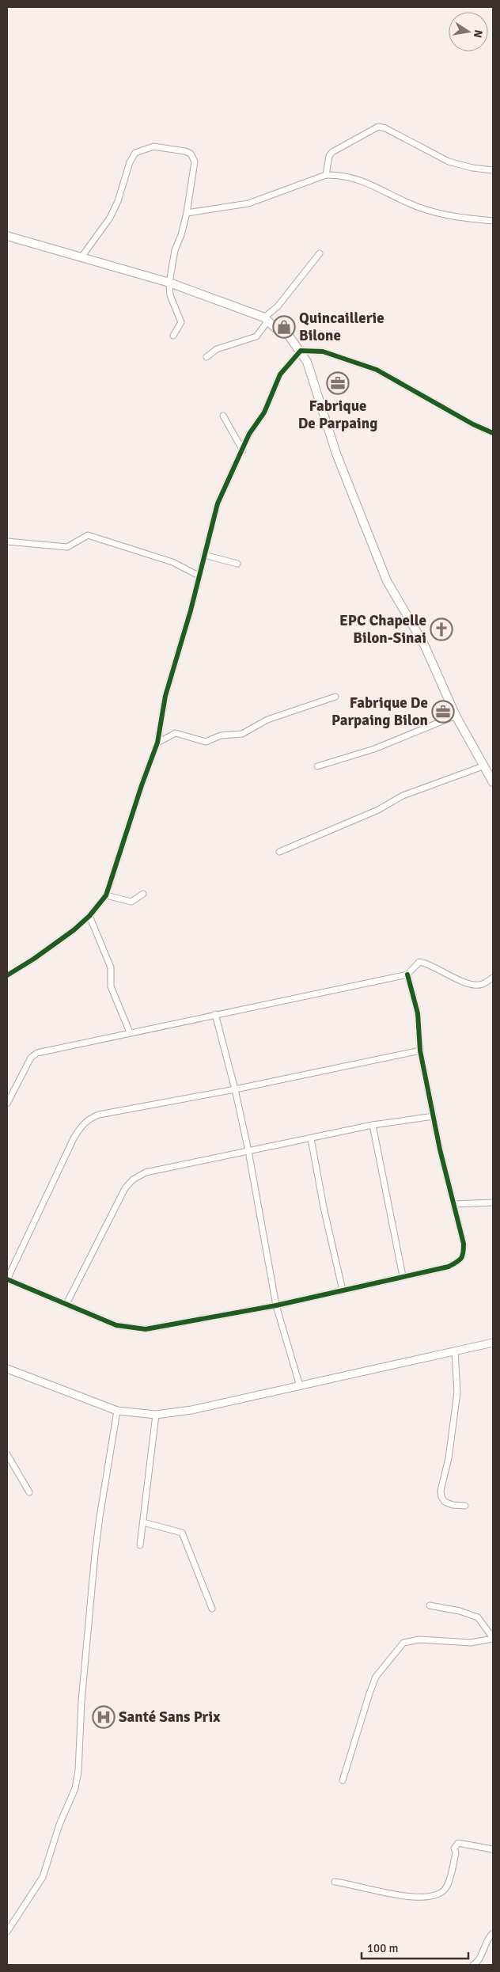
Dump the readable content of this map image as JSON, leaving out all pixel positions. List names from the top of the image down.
{
  "places": {
    "shop": ["Quincaillerie Bilone"],
    "office": ["Fabrique De Parpaing", "Fabrique De Parpaing Bilon"],
    "church": ["EPC Chapelle Bilon-Sinai"],
    "hospital": ["Santé Sans Prix"]
  },
  "scale_bar": "100 m",
  "north": "right"
}
